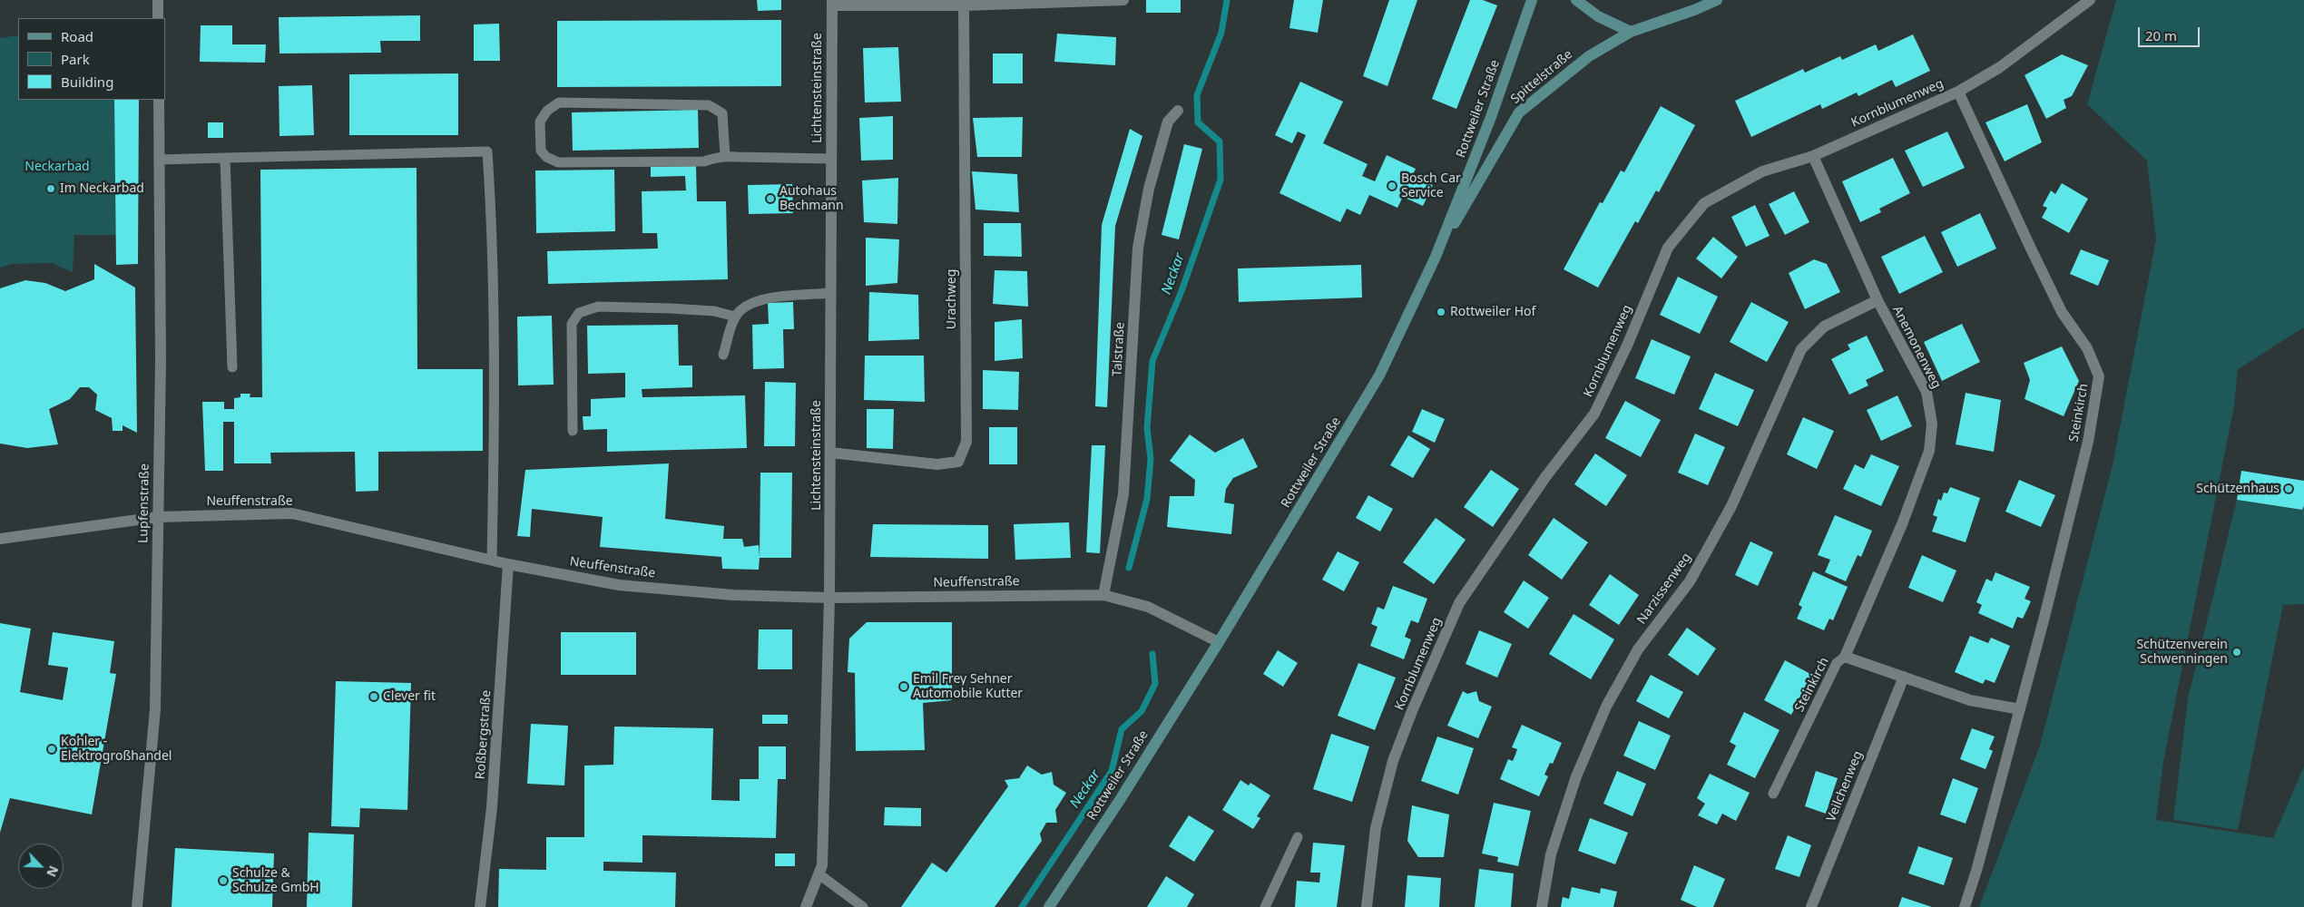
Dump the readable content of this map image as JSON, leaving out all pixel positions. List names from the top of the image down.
{
  "streets": {
    "main road": ["Spittelstraße", "Rottweiler Straße"],
    "street": [
      "Lichtensteinstraße",
      "Kornblumenweg",
      "Urachweg",
      "Anemonenweg",
      "Talstraße",
      "Steinkirch",
      "Neuffenstraße",
      "Lupfenstraße",
      "Narzissenweg",
      "Roßbergstraße",
      "Veilchenweg"
    ]
  },
  "crossings": [
    ["Spittelstraße", "Rottweiler Straße"],
    ["Lichtensteinstraße", "Urachweg"],
    ["Lichtensteinstraße", "Neuffenstraße"],
    ["Kornblumenweg", "Anemonenweg"],
    ["Kornblumenweg", "Steinkirch"],
    ["Rottweiler Straße", "Neuffenstraße"],
    ["Anemonenweg", "Steinkirch"],
    ["Anemonenweg", "Narzissenweg"],
    ["Talstraße", "Neuffenstraße"],
    ["Steinkirch", "Veilchenweg"],
    ["Neuffenstraße", "Lupfenstraße"],
    ["Neuffenstraße", "Roßbergstraße"]
  ],
  "water": ["Neckar"],
  "parks": ["Neckarbad"],
  "places": [
    "Bosch Car Service",
    "Im Neckarbad",
    "Autohaus Bechmann",
    "Rottweiler Hof",
    "Schützenhaus",
    "Schützenverein Schwenningen",
    "Emil Frey Sehner Automobile Kutter",
    "Clever fit",
    "Kohler - Elektrogroßhandel",
    "Schulze & Schulze GmbH"
  ],
  "legend": ["Road", "Park", "Building"],
  "scale_bar": "20 m",
  "north": "bottom right"
}
